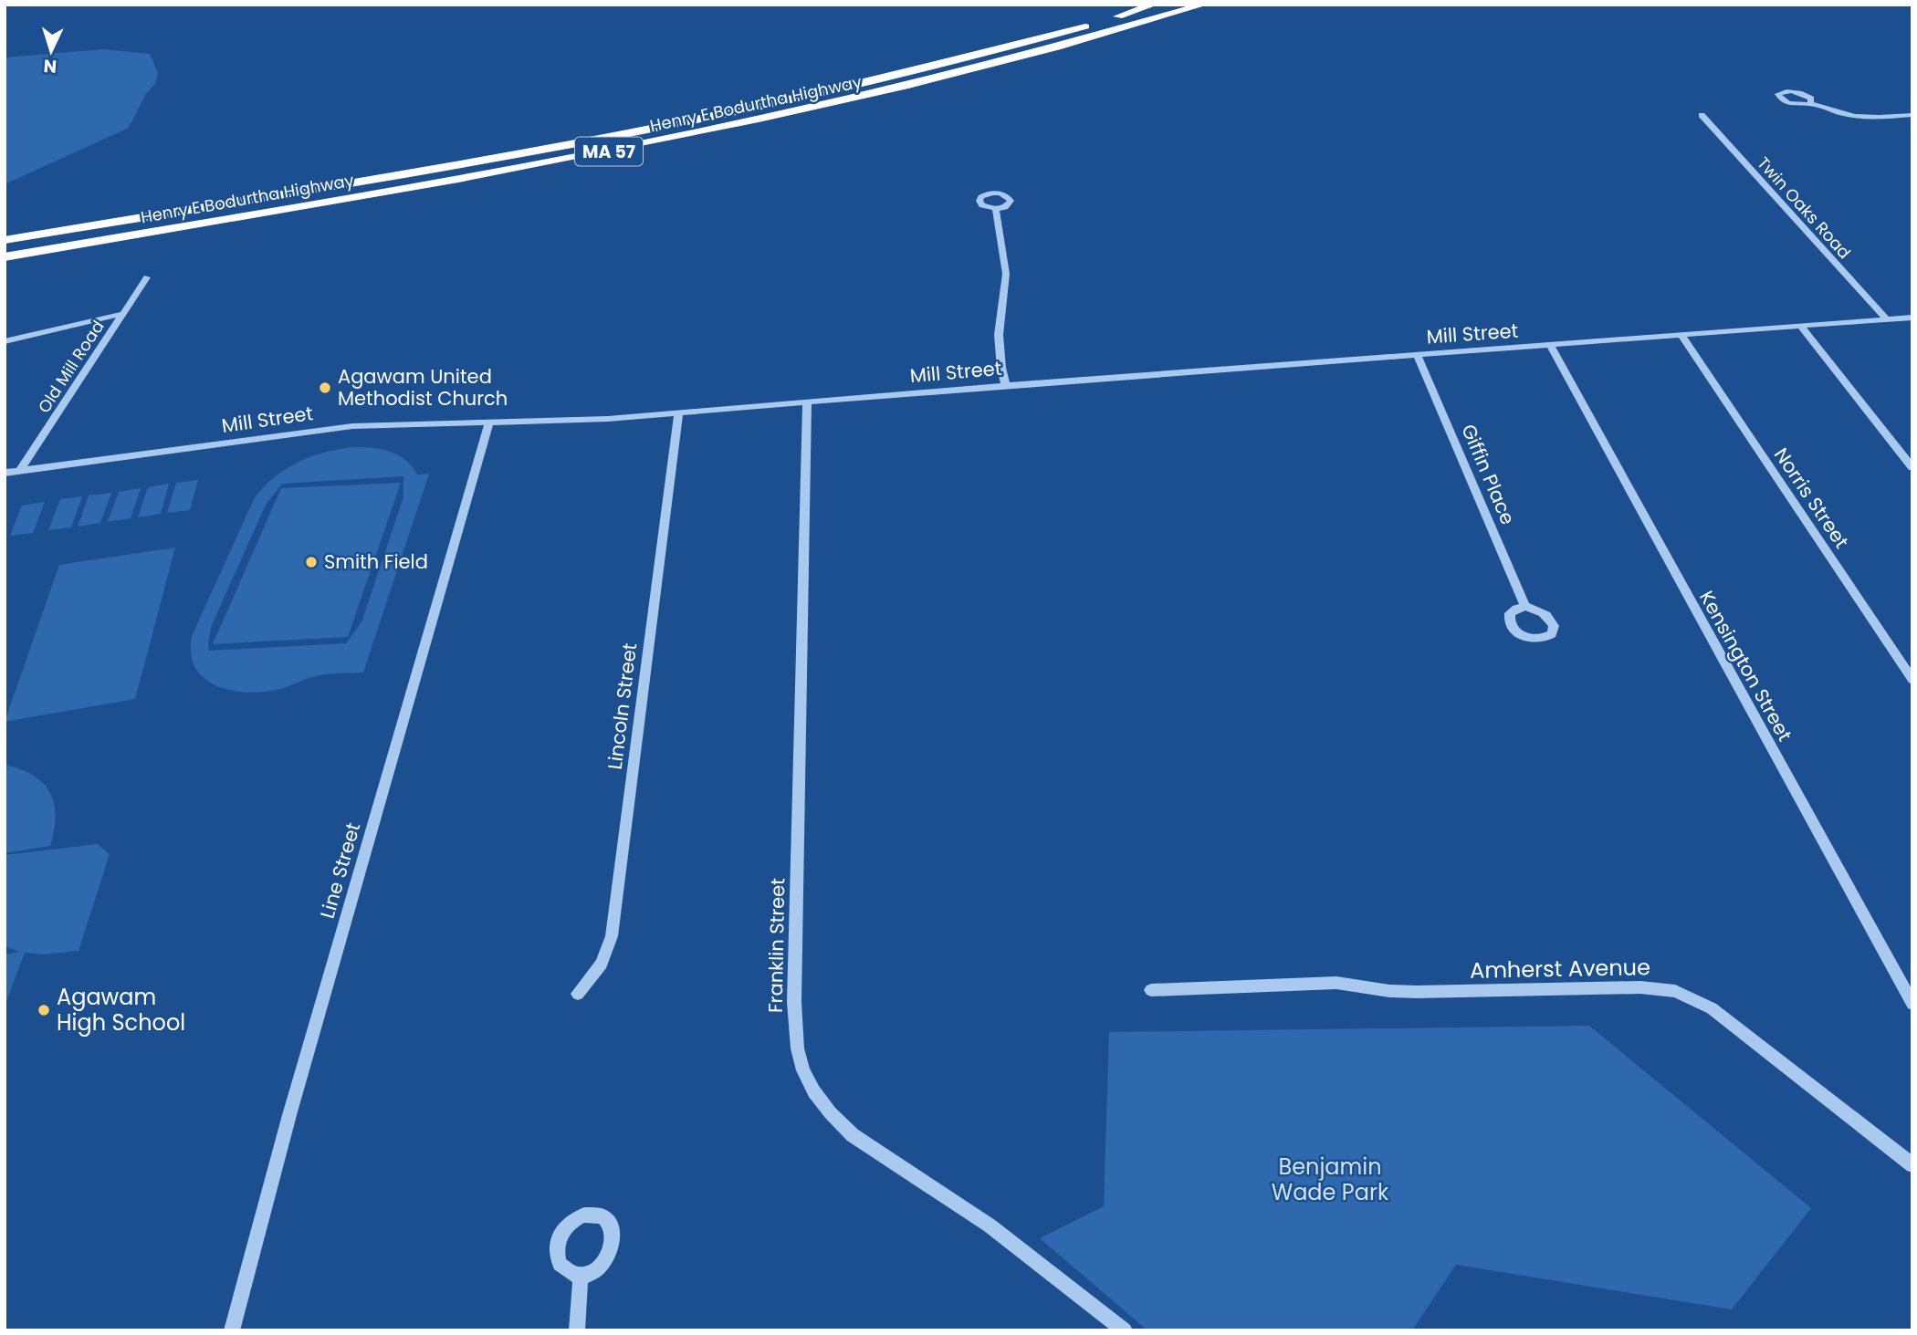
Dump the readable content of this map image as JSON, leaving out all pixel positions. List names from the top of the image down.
{
  "streets": {
    "highway": ["Henry E Bodurtha Highway", "MA 57"],
    "street": [
      "Twin Oaks Road",
      "Mill Street",
      "Old Mill Road",
      "Giffin Place",
      "Norris Street",
      "Kensington Street",
      "Lincoln Street",
      "Line Street",
      "Franklin Street",
      "Amherst Avenue"
    ]
  },
  "crossings": [
    ["Twin Oaks Road", "Mill Street"],
    ["Mill Street", "Old Mill Road"],
    ["Mill Street", "Giffin Place"],
    ["Mill Street", "Norris Street"],
    ["Mill Street", "Kensington Street"],
    ["Mill Street", "Lincoln Street"],
    ["Mill Street", "Line Street"],
    ["Mill Street", "Franklin Street"]
  ],
  "parks": ["Benjamin Wade Park"],
  "places": ["Agawam United Methodist Church", "Smith Field", "Agawam High School"],
  "north": "bottom"
}
